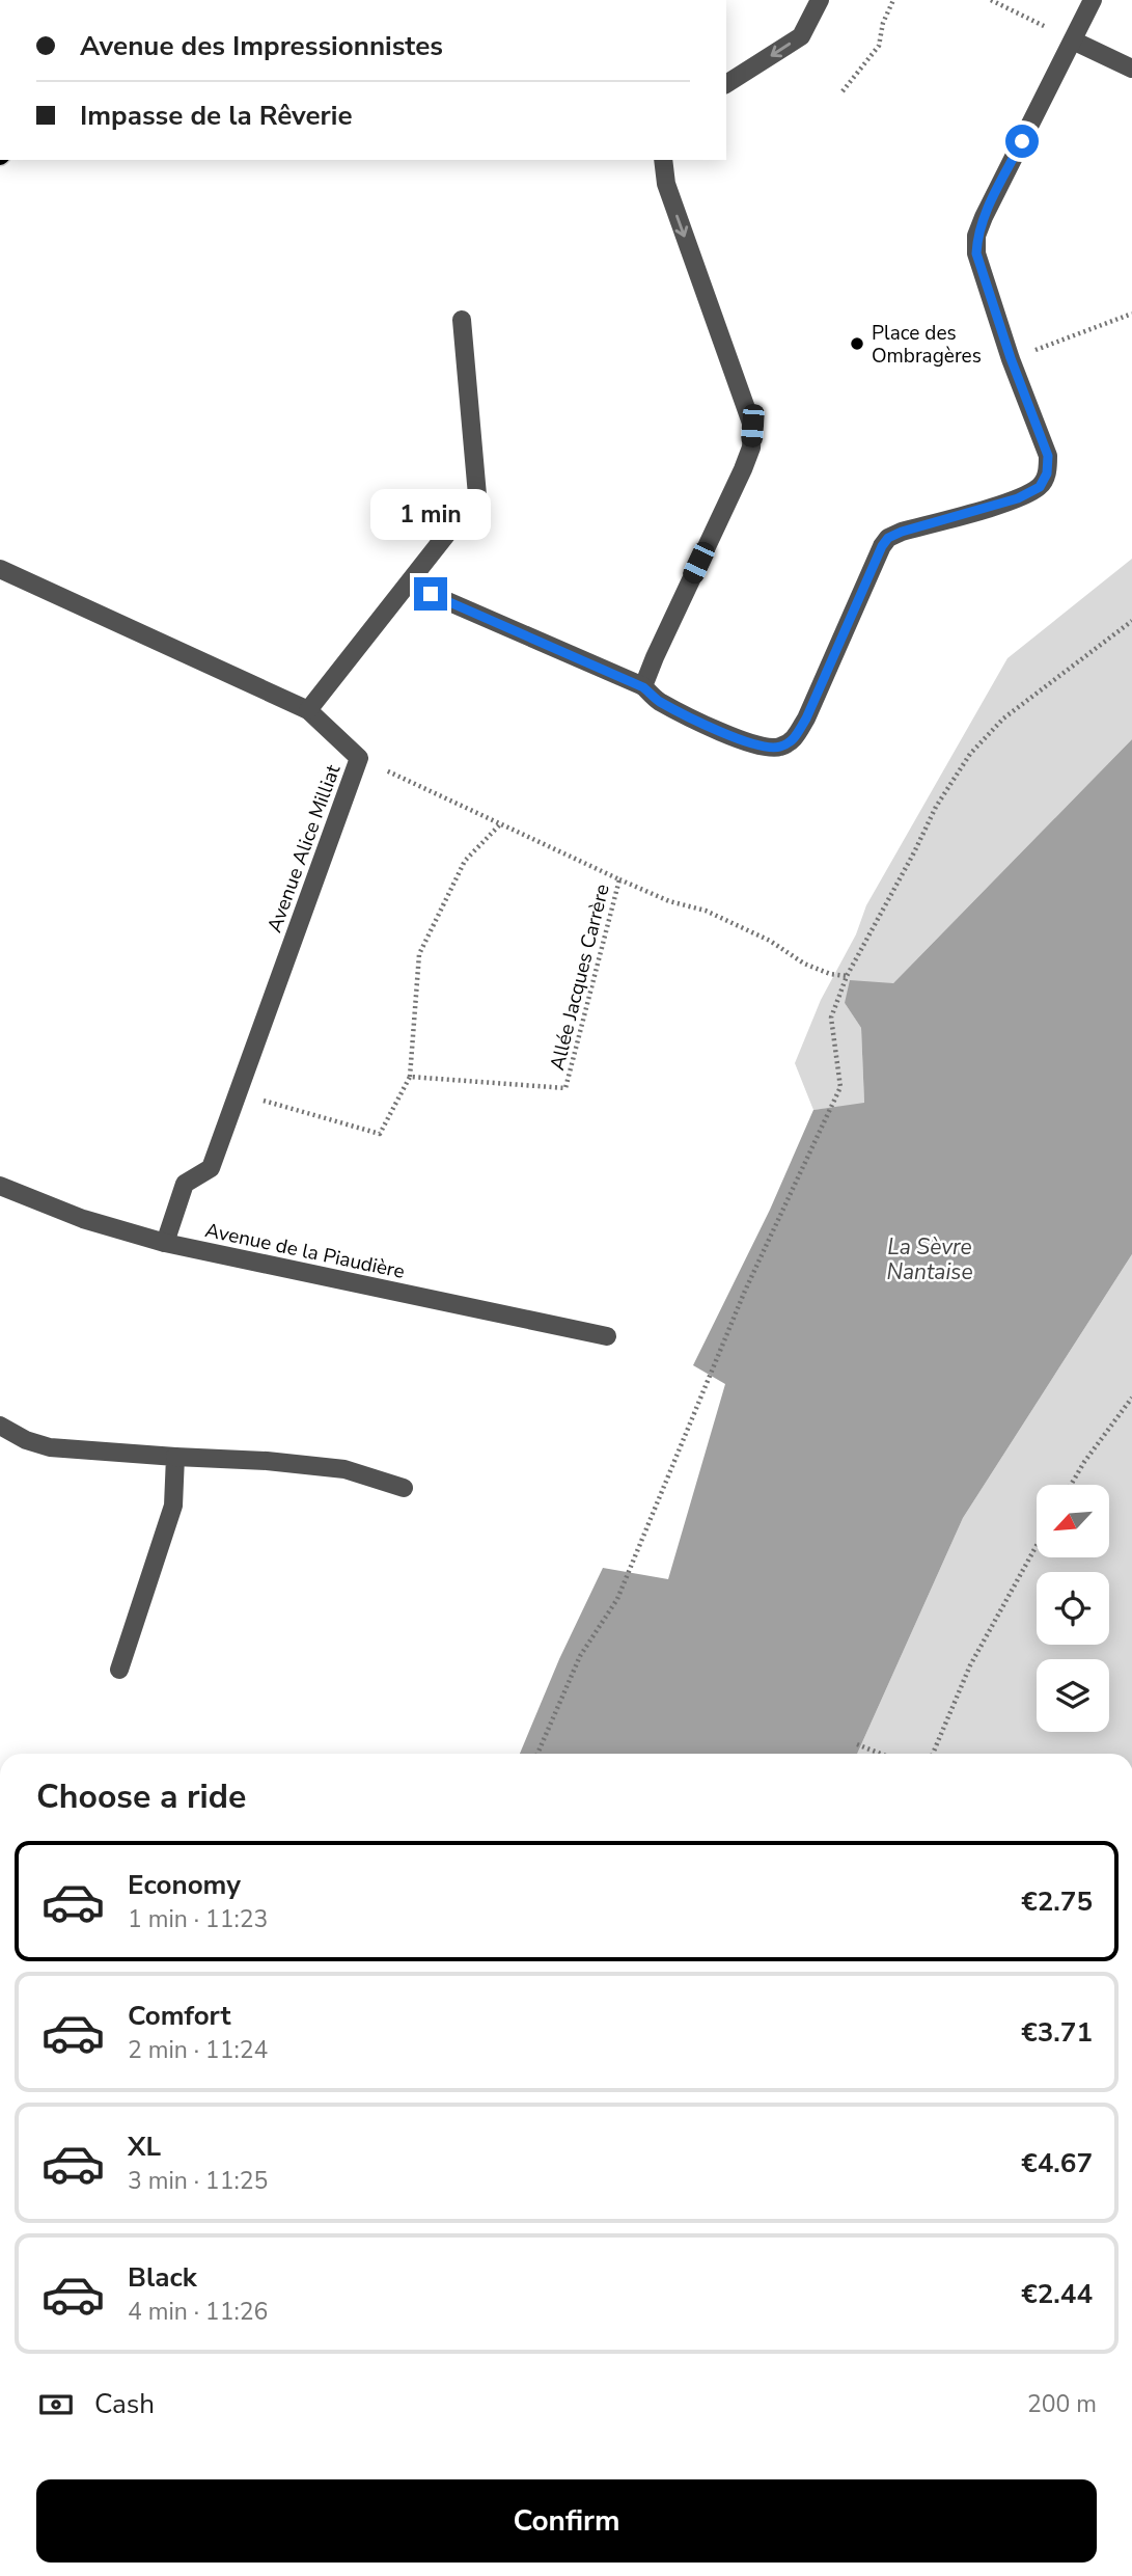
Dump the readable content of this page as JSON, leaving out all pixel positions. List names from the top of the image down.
{
  "streets": {
    "street": ["Avenue Alice Milliat", "Avenue de la Piaudière"],
    "path": ["Allée Jacques Carrère"]
  },
  "crossings": [
    ["Avenue Alice Milliat", "Allée Jacques Carrère"],
    ["Avenue Alice Milliat", "Avenue de la Piaudière"]
  ],
  "water": ["La Sèvre Nantaise"],
  "places": ["Place des Ombragères"],
  "north": "bottom left",
  "page": {
    "banner": ["Avenue des Impressionnistes", "Impasse de la Rêverie"],
    "bubble": "1 min",
    "heading": "Choose a ride",
    "list": [
      {
        "name": "Economy",
        "note": "1 min · 11:23",
        "value": "€2.75"
      },
      {
        "name": "Comfort",
        "note": "2 min · 11:24",
        "value": "€3.71"
      },
      {
        "name": "XL",
        "note": "3 min · 11:25",
        "value": "€4.67"
      },
      {
        "name": "Black",
        "note": "4 min · 11:26",
        "value": "€2.44"
      }
    ],
    "pay": ["Cash", "200 m"],
    "buttons": "Confirm"
  }
}
